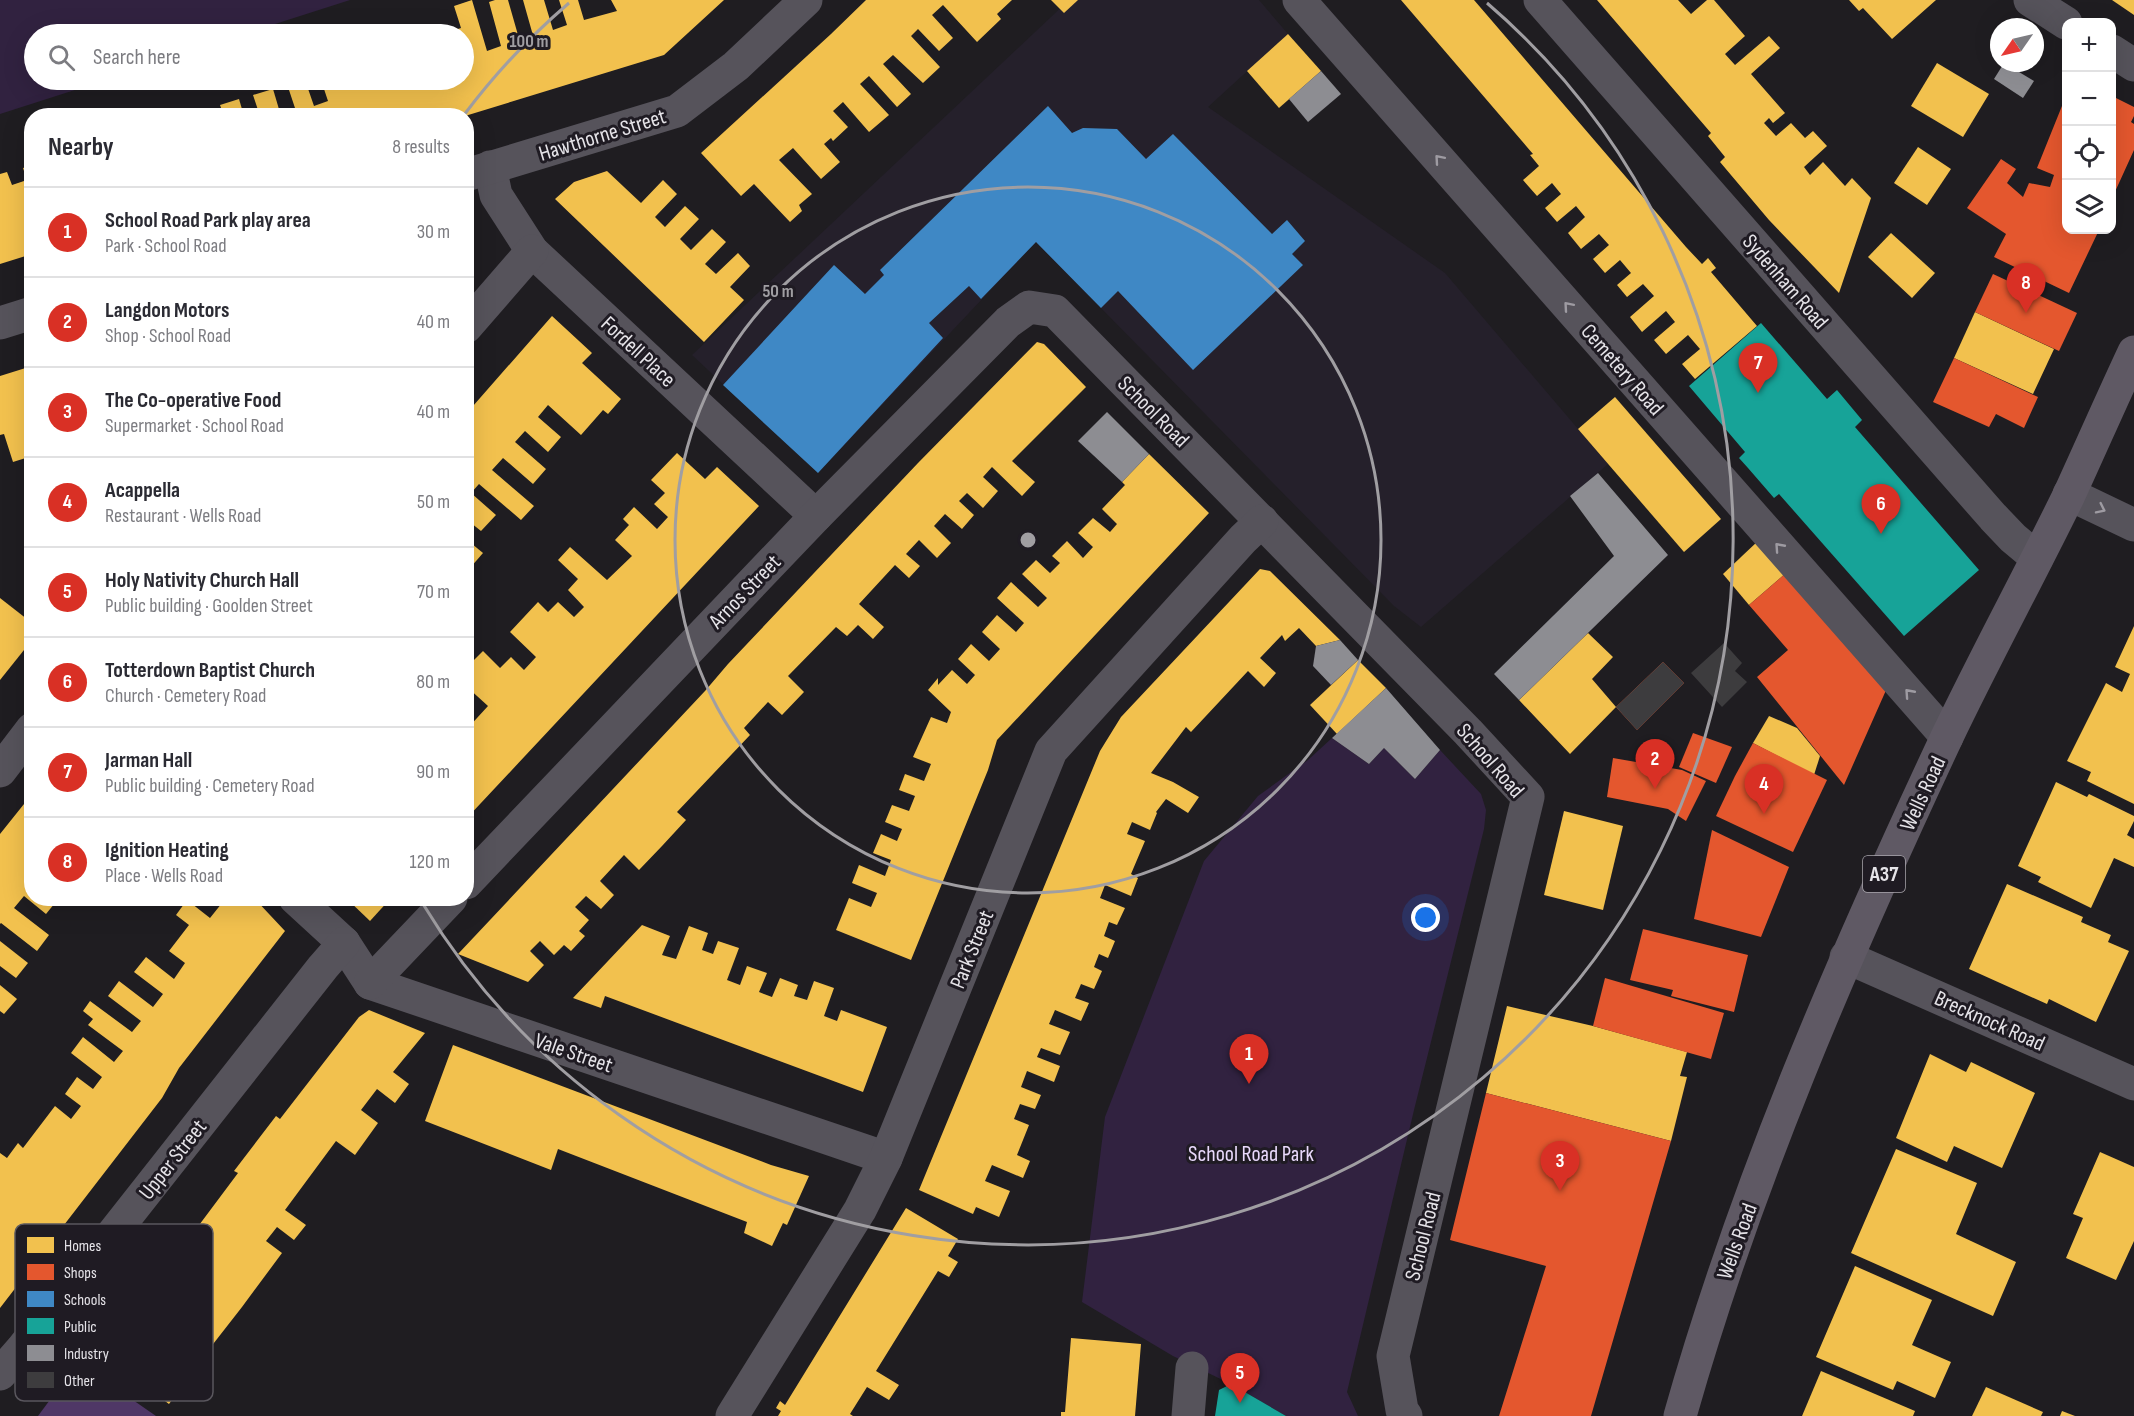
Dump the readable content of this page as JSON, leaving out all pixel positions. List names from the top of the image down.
{
  "streets": {
    "highway": ["Wells Road", "A37"],
    "street": [
      "Hawthorne Street",
      "Sydenham Road",
      "Fordell Place",
      "Cemetery Road",
      "School Road",
      "Arnos Street",
      "Park Street",
      "Brecknock Road",
      "Vale Street",
      "Upper Street"
    ]
  },
  "crossings": [
    ["Hawthorne Street", "Fordell Place"],
    ["Sydenham Road", "Wells Road"],
    ["Fordell Place", "Arnos Street"],
    ["Cemetery Road", "Wells Road"],
    ["School Road", "Arnos Street"],
    ["School Road", "Park Street"],
    ["Wells Road", "Brecknock Road"],
    ["Park Street", "Vale Street"]
  ],
  "one_way": ["Cemetery Road"],
  "parks": ["School Road Park"],
  "legend": [
    "Homes",
    "Shops",
    "Schools",
    "Public",
    "Industry",
    "Other"
  ],
  "north": "bottom left",
  "page": {
    "map_buttons": ["+", "−"],
    "search": "Search here",
    "heading": ["Nearby", "8 results"],
    "list": [
      {
        "mark": "1",
        "name": "School Road Park play area",
        "note": "Park · School Road",
        "value": "30 m"
      },
      {
        "mark": "2",
        "name": "Langdon Motors",
        "note": "Shop · School Road",
        "value": "40 m"
      },
      {
        "mark": "3",
        "name": "The Co-operative Food",
        "note": "Supermarket · School Road",
        "value": "40 m"
      },
      {
        "mark": "4",
        "name": "Acappella",
        "note": "Restaurant · Wells Road",
        "value": "50 m"
      },
      {
        "mark": "5",
        "name": "Holy Nativity Church Hall",
        "note": "Public building · Goolden Street",
        "value": "70 m"
      },
      {
        "mark": "6",
        "name": "Totterdown Baptist Church",
        "note": "Church · Cemetery Road",
        "value": "80 m"
      },
      {
        "mark": "7",
        "name": "Jarman Hall",
        "note": "Public building · Cemetery Road",
        "value": "90 m"
      },
      {
        "mark": "8",
        "name": "Ignition Heating",
        "note": "Place · Wells Road",
        "value": "120 m"
      }
    ],
    "pins": [
      "8",
      "7",
      "6",
      "2",
      "4",
      "1",
      "3",
      "5"
    ]
  },
  "rings": ["100 m", "50 m"]
}
